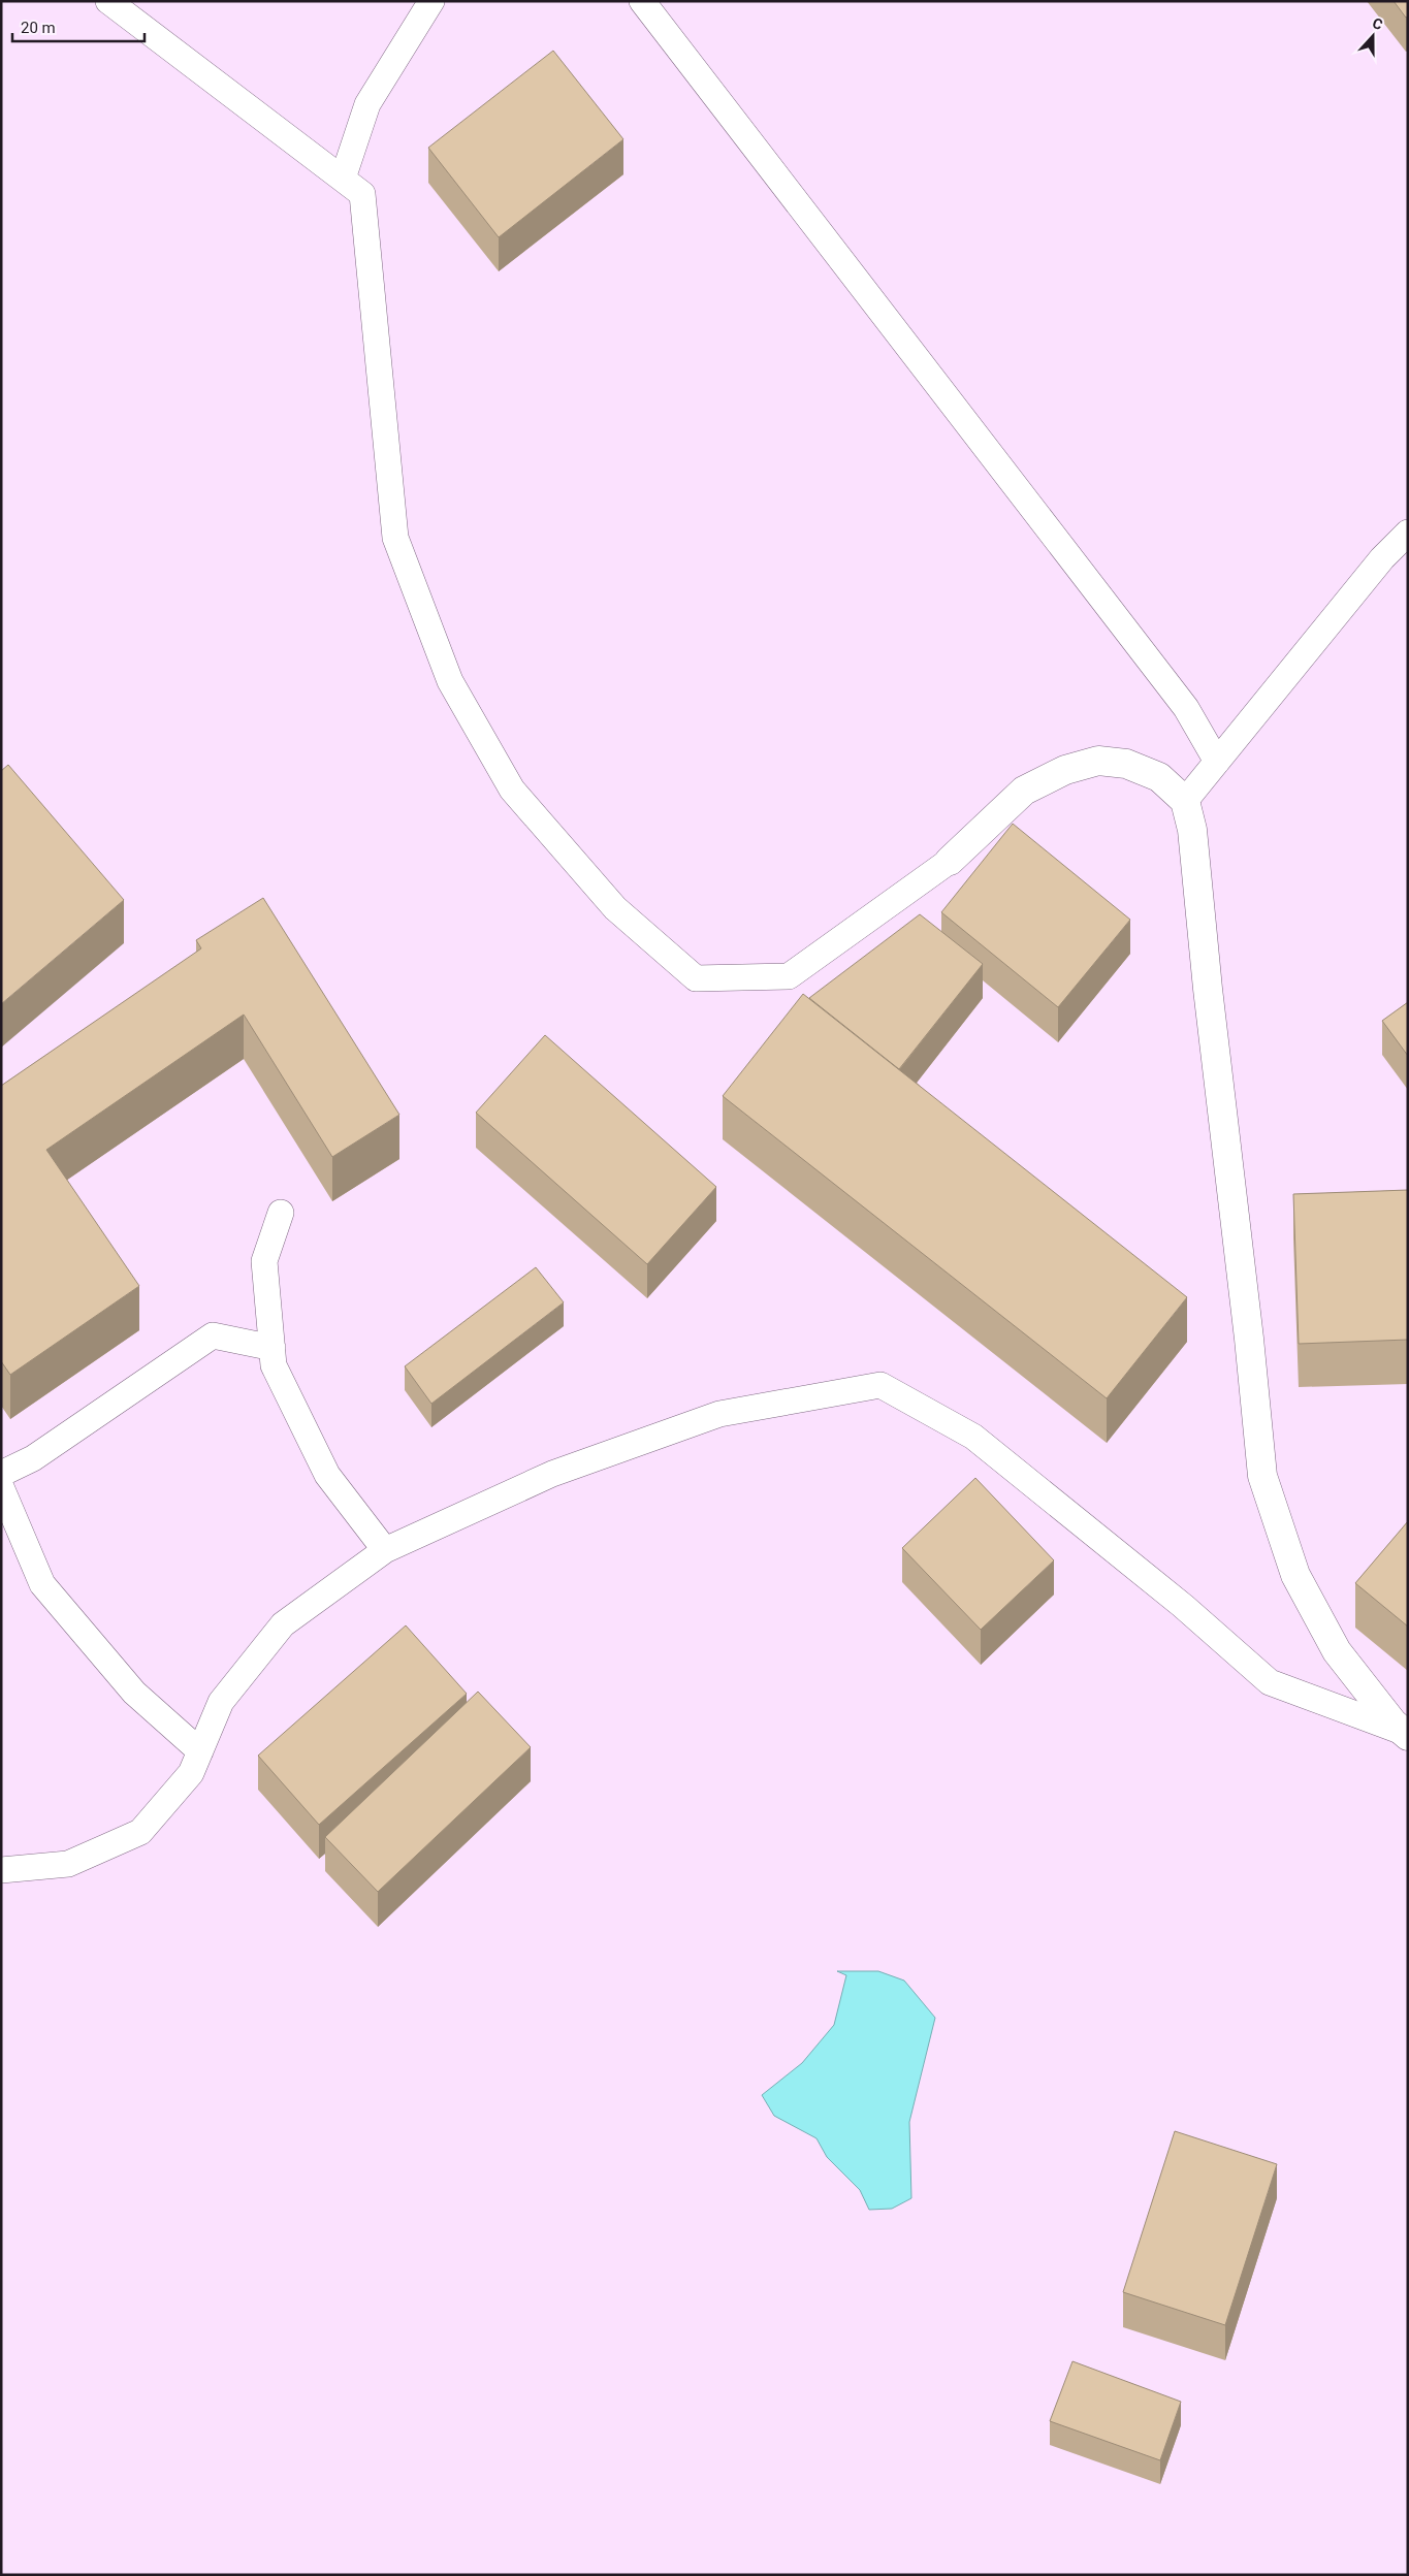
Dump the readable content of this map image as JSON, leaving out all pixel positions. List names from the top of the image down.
{
  "scale_bar": "20 m",
  "north": "top"
}
